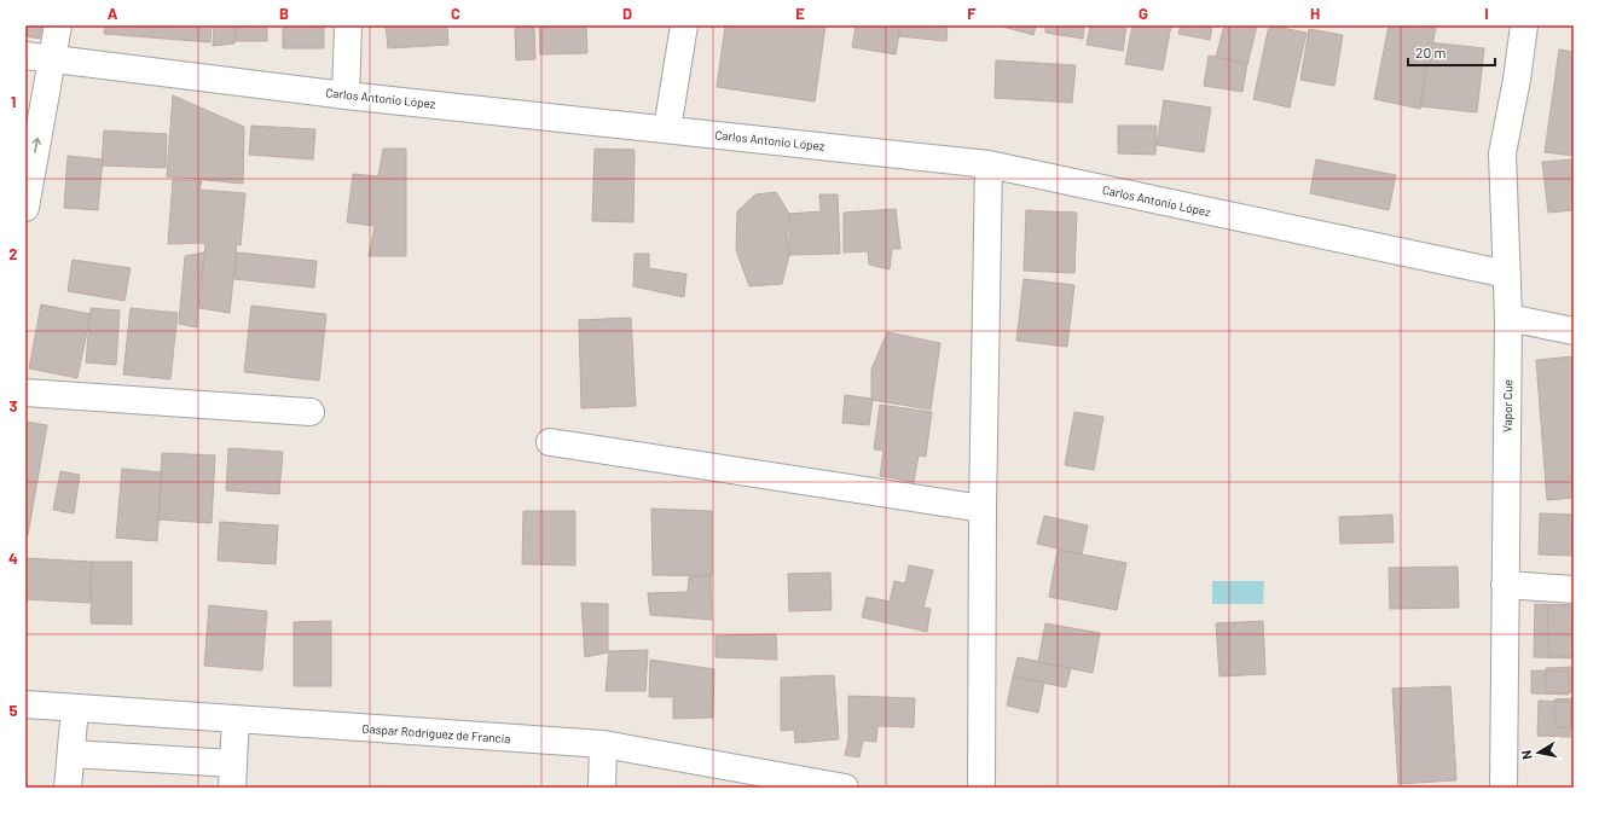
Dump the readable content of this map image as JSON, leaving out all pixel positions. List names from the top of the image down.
{
  "streets": {
    "street": ["Carlos Antonio López", "Vapor Cue", "Gaspar Rodriguez de Francia"]
  },
  "crossings": [
    ["Carlos Antonio López", "Vapor Cue"]
  ],
  "scale_bar": "20 m",
  "north": "left",
  "grid": {
    "columns": [
      "A",
      "B",
      "C",
      "D",
      "E",
      "F",
      "G",
      "H",
      "I"
    ],
    "rows": [
      "1",
      "2",
      "3",
      "4",
      "5"
    ]
  }
}
